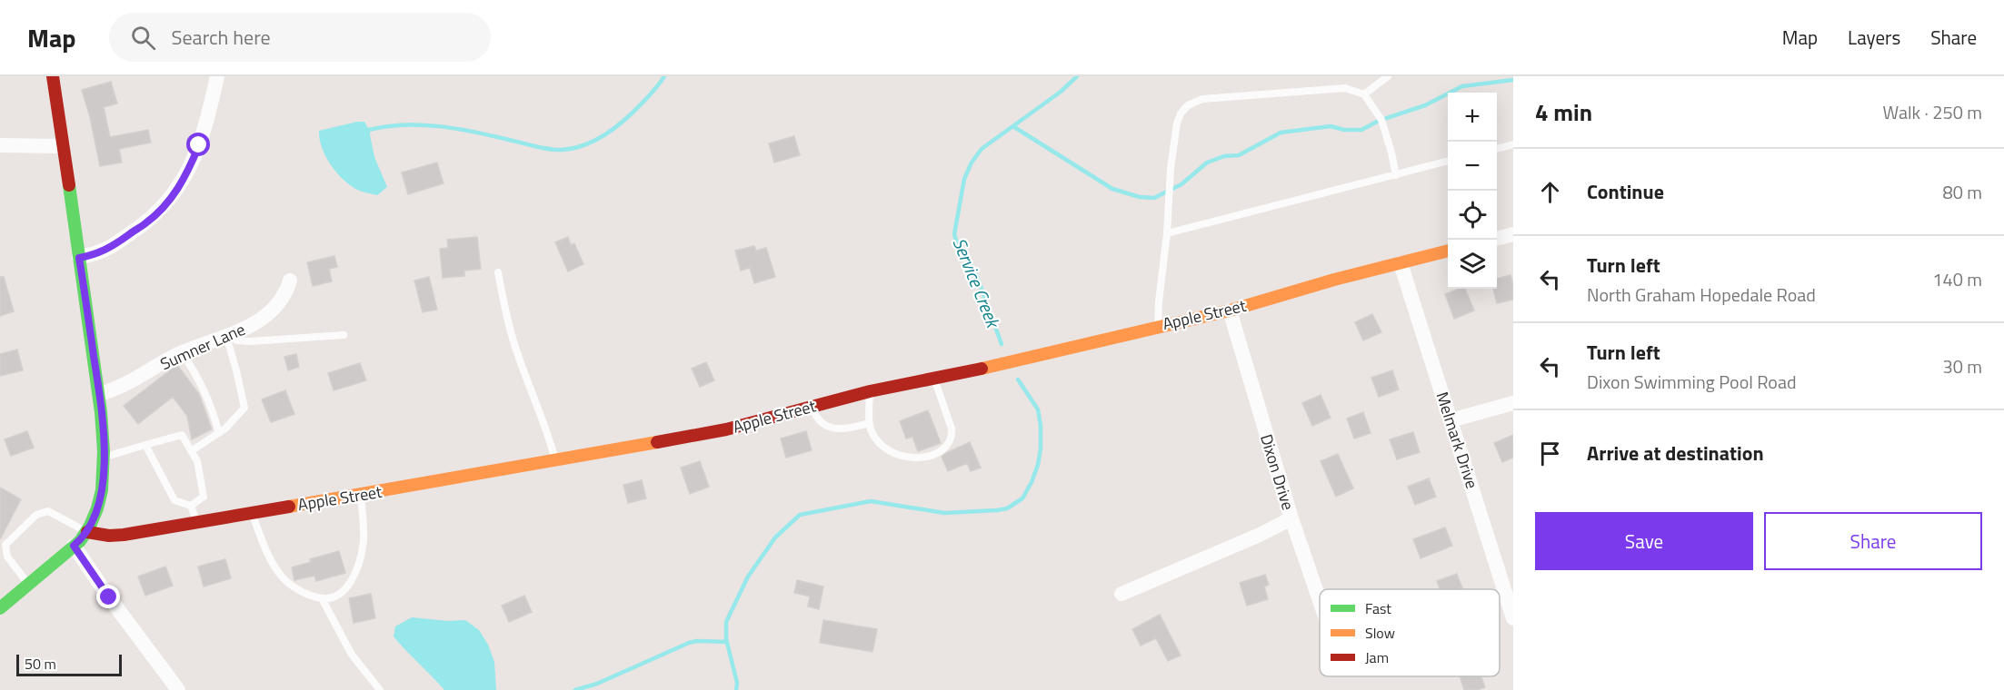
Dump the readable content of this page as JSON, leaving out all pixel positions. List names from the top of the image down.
{
  "streets": {
    "street": [
      "Apple Street",
      "Sumner Lane",
      "Melmark Drive",
      "Dixon Drive"
    ]
  },
  "crossings": [
    ["Apple Street", "Melmark Drive"],
    ["Apple Street", "Dixon Drive"]
  ],
  "water": ["Service Creek"],
  "legend": ["Fast", "Slow", "Jam"],
  "scale_bar": "50 m",
  "page": {
    "header": "Map",
    "search": "Search here",
    "nav": ["Map", "Layers", "Share"],
    "heading": ["4 min", "Walk · 250 m"],
    "map_buttons": ["+", "−"],
    "list": [
      ["Continue", "80 m"],
      ["Turn left", "North Graham Hopedale Road", "140 m"],
      ["Turn left", "Dixon Swimming Pool Road", "30 m"],
      "Arrive at destination"
    ],
    "buttons": ["Save", "Share"],
    "scale": "50 m"
  }
}
